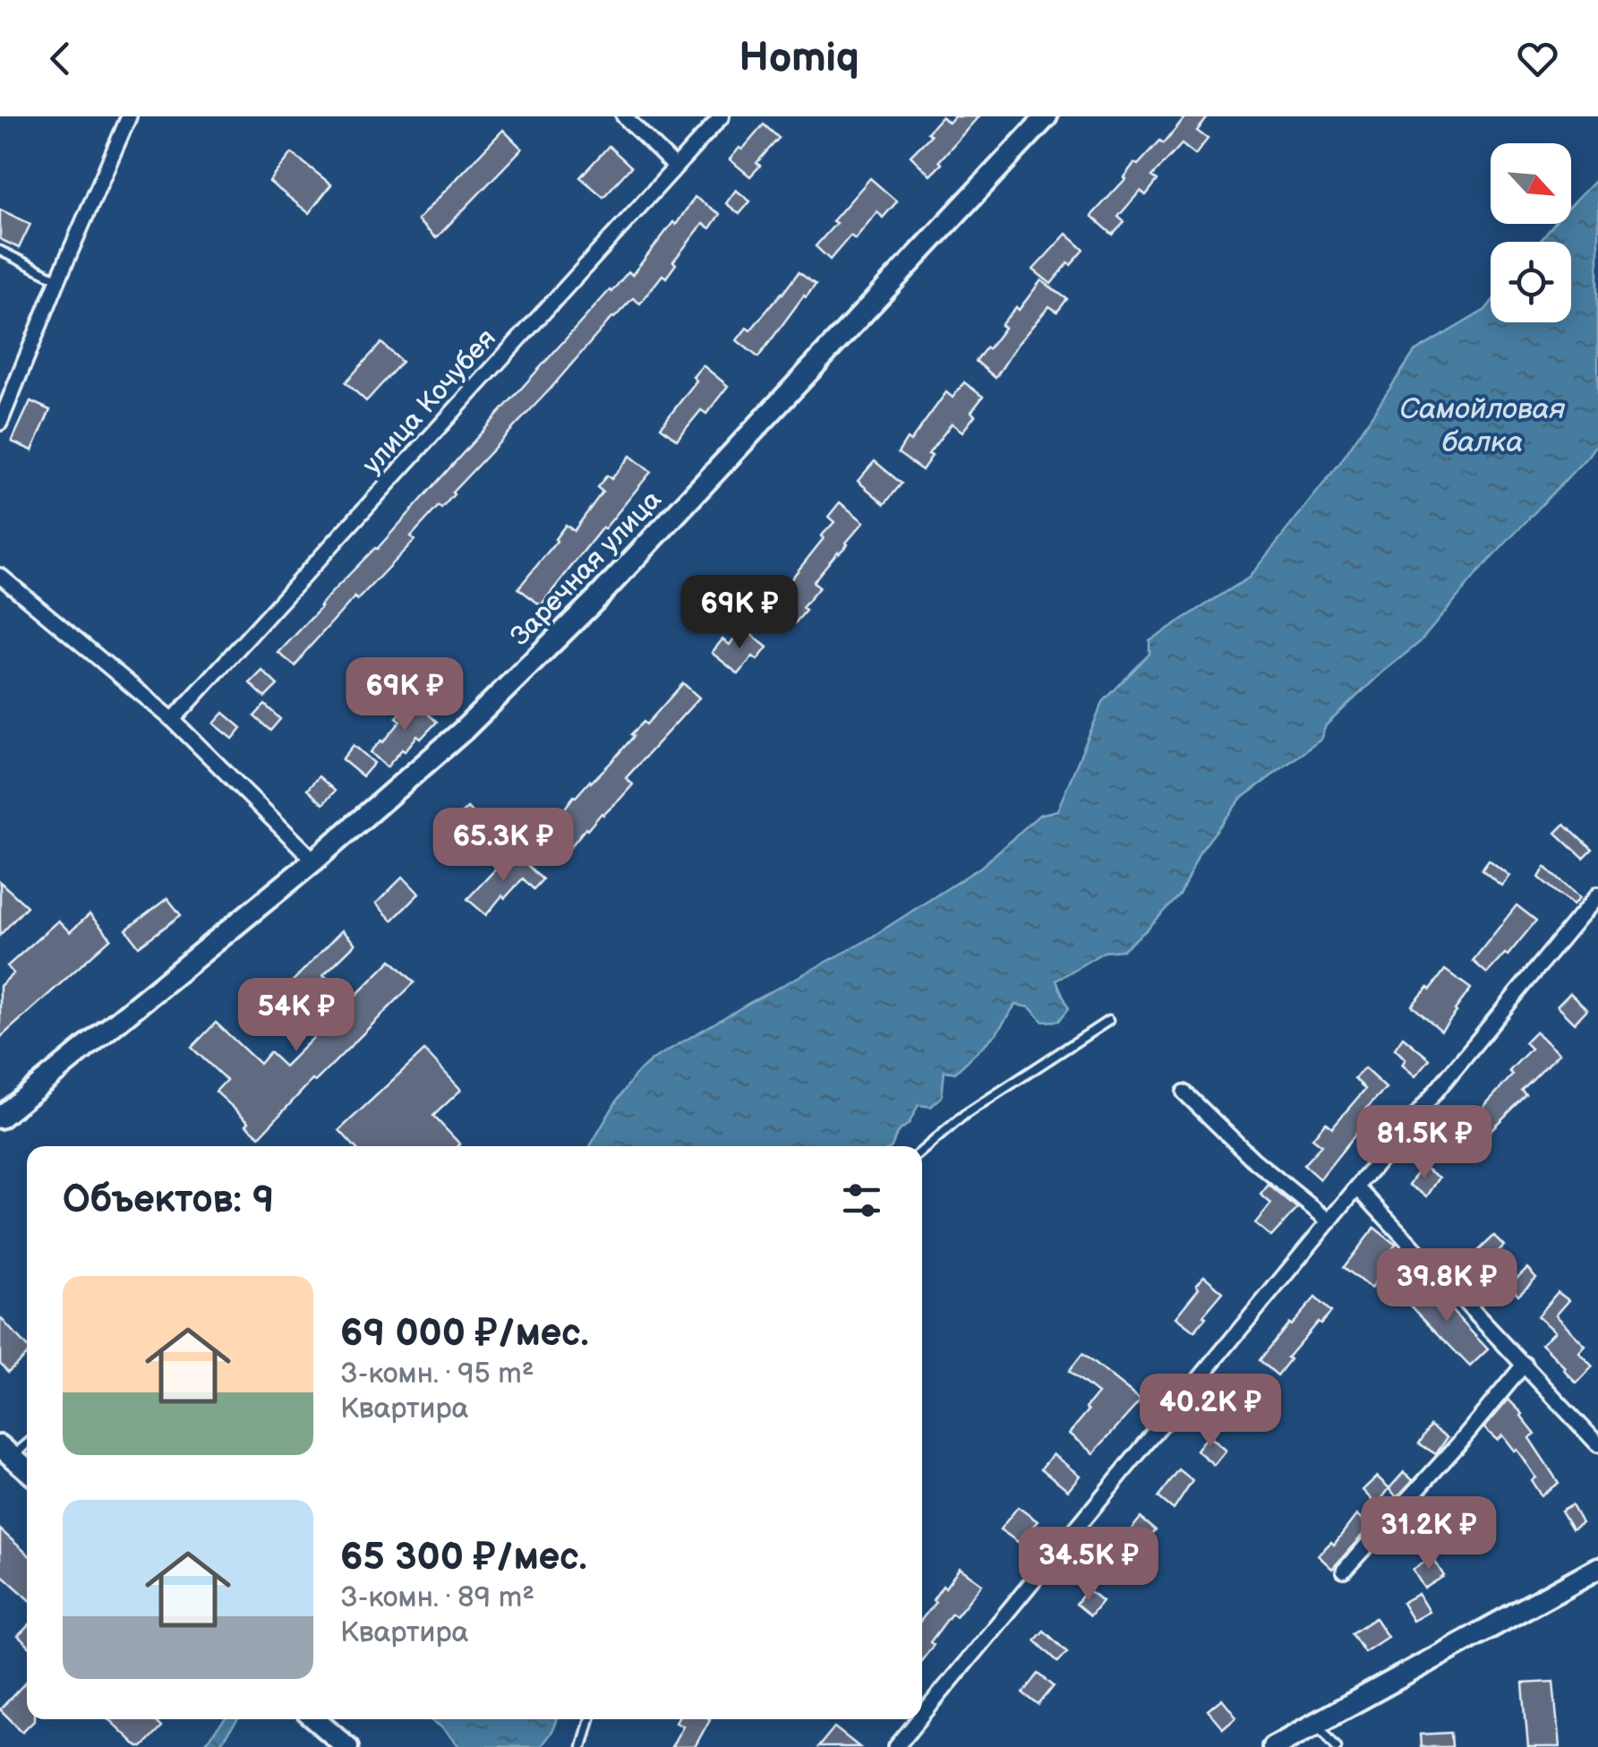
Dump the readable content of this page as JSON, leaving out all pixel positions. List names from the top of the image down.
{
  "streets": {
    "main road": ["Заречная улица"],
    "street": ["улица Кочубея"]
  },
  "water": ["Самойловая балка"],
  "north": "bottom right",
  "page": {
    "header": "Homiq",
    "price": [
      "69K ₽",
      "69K ₽",
      "65.3K ₽",
      "54K ₽",
      "81.5K ₽",
      "39.8K ₽",
      "40.2K ₽",
      "31.2K ₽",
      "34.5K ₽"
    ],
    "heading": "Объектов: 9",
    "list": [
      {
        "name": "69 000 ₽/мес.",
        "note": "3-комн. · 95 m² · Квартира"
      },
      {
        "name": "65 300 ₽/мес.",
        "note": "3-комн. · 89 m² · Квартира"
      }
    ]
  }
}
